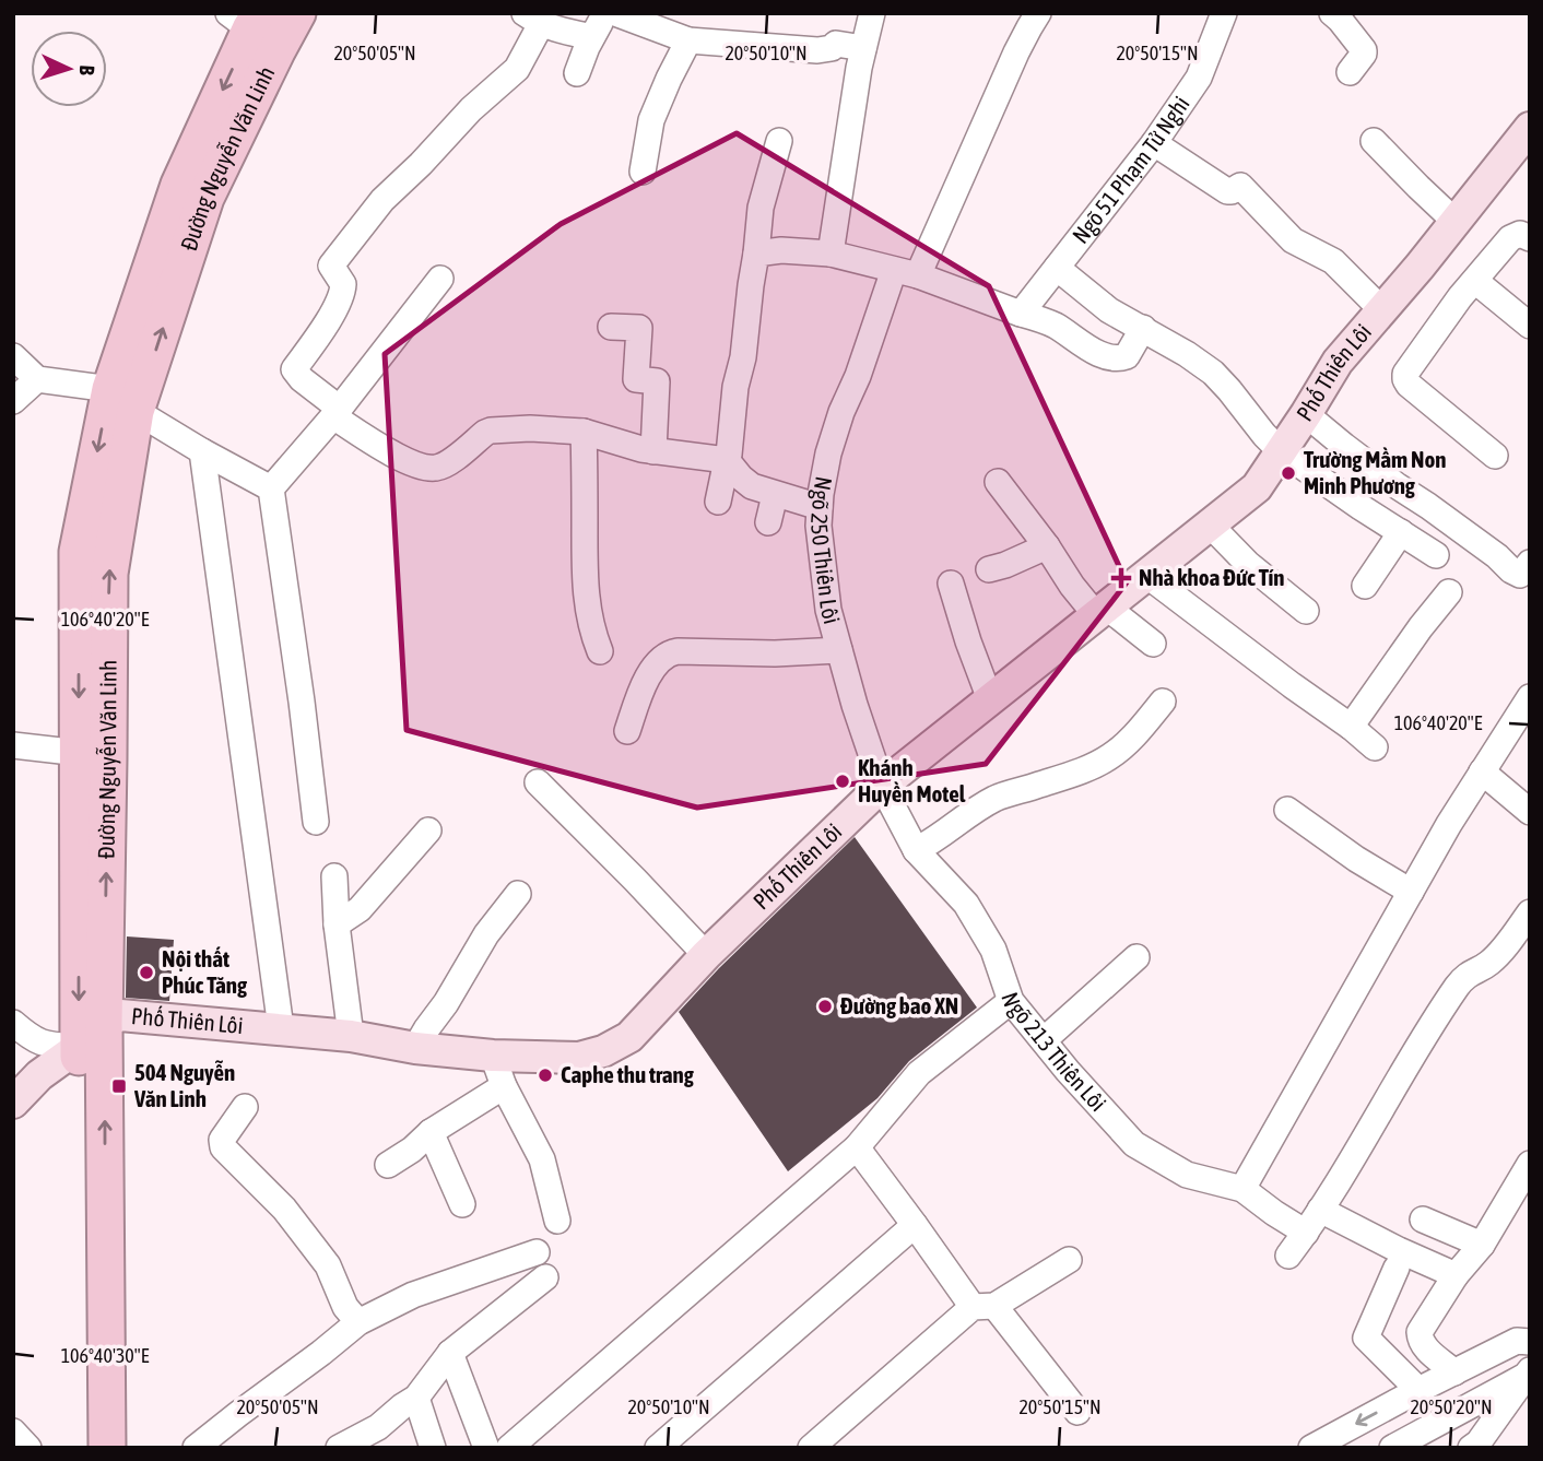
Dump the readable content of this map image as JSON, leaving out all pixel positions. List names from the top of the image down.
{
  "streets": {
    "highway": ["Đường Nguyễn Văn Linh"],
    "main road": ["Phố Thiên Lôi"],
    "street": ["Ngõ 51 Phạm Tử Nghi", "Ngõ 250 Thiên Lôi", "Ngõ 213 Thiên Lôi"]
  },
  "crossings": [
    ["Đường Nguyễn Văn Linh", "Phố Thiên Lôi"],
    ["Phố Thiên Lôi", "Ngõ 250 Thiên Lôi"],
    ["Phố Thiên Lôi", "Ngõ 213 Thiên Lôi"],
    ["Ngõ 250 Thiên Lôi", "Ngõ 213 Thiên Lôi"]
  ],
  "places": {
    "other": [
      "Trường Mầm Non Minh Phương",
      "Khánh Huyền Motel",
      "Nội thất Phúc Tăng",
      "Đường bao XN",
      "Caphe thu trang"
    ],
    "health": ["Nhà khoa Đức Tín"],
    "transit": ["504 Nguyễn Văn Linh"]
  },
  "north": "right",
  "coordinates": [
    "20°50'05\"N",
    "20°50'10\"N",
    "20°50'15\"N",
    "106°40'20\"E",
    "106°40'30\"E",
    "20°50'20\"N"
  ]
}
